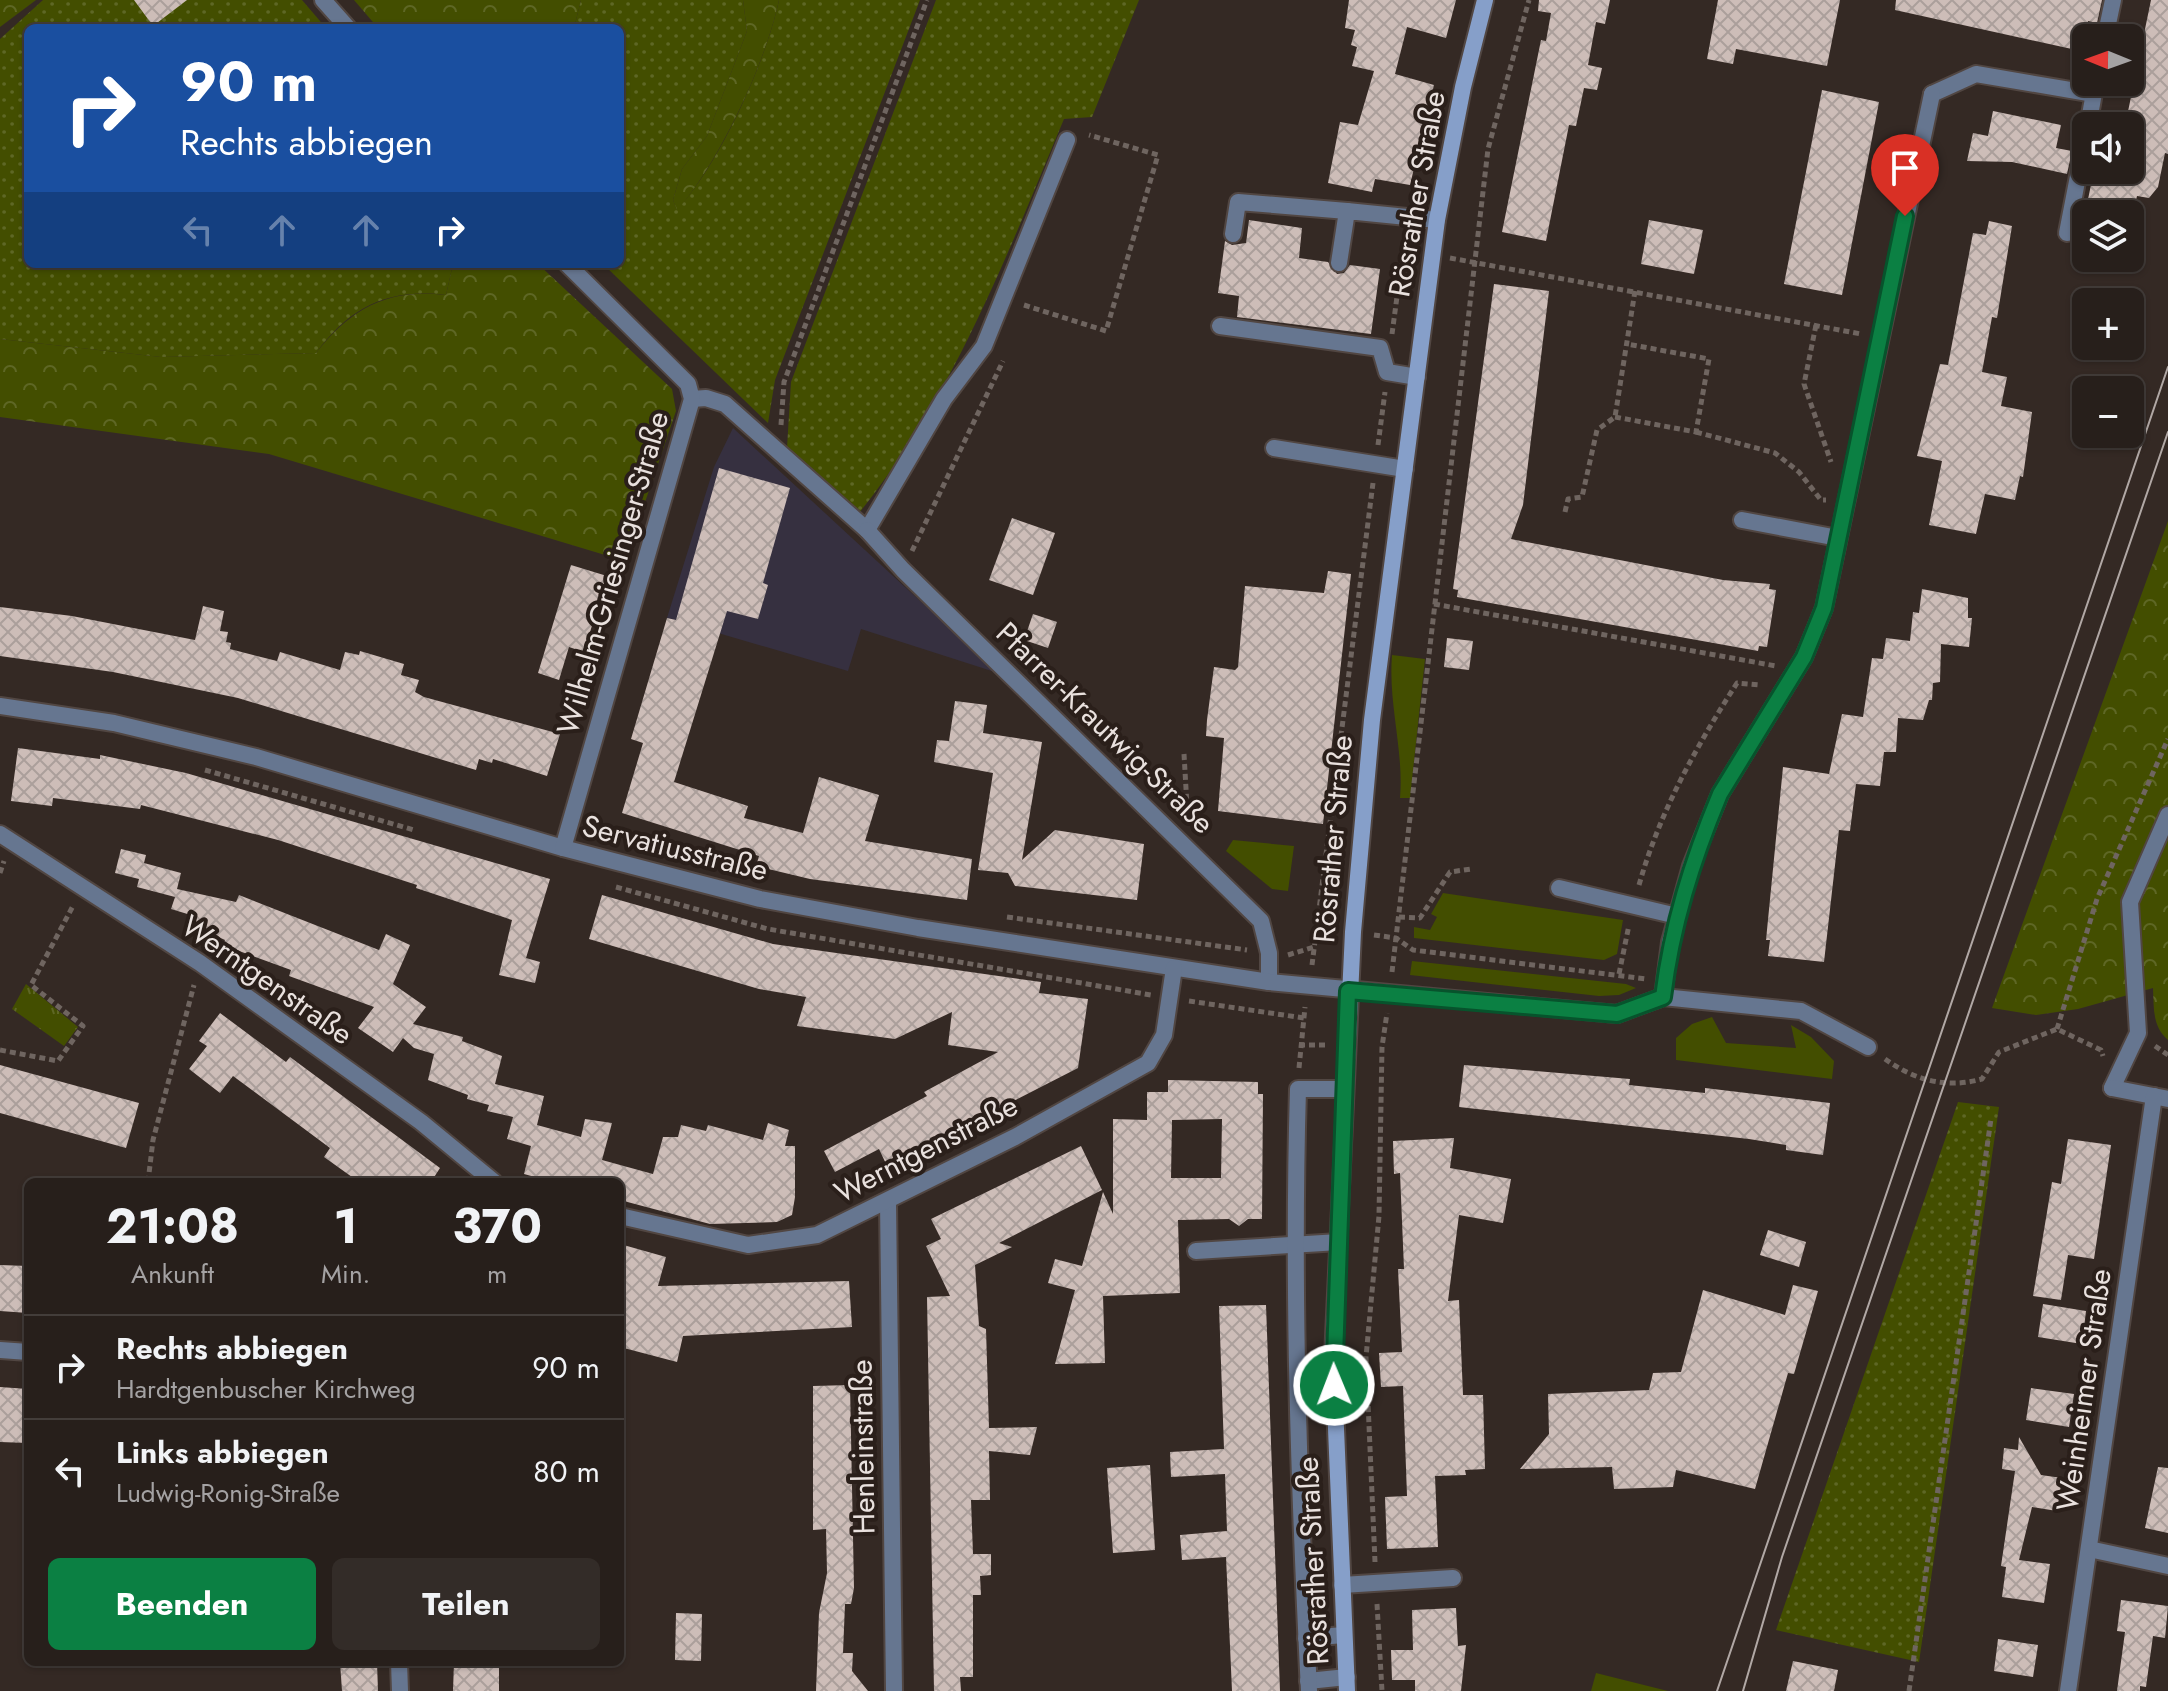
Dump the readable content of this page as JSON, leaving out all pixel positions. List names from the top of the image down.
{
  "streets": {
    "main road": ["Rösrather Straße"],
    "street": [
      "Wilhelm-Griesinger-Straße",
      "Pfarrer-Krautwig-Straße",
      "Servatiusstraße",
      "Werntgenstraße",
      "Weinheimer Straße",
      "Henleinstraße"
    ]
  },
  "crossings": [
    ["Rösrather Straße", "Servatiusstraße"],
    ["Wilhelm-Griesinger-Straße", "Pfarrer-Krautwig-Straße"],
    ["Wilhelm-Griesinger-Straße", "Servatiusstraße"],
    ["Pfarrer-Krautwig-Straße", "Servatiusstraße"],
    ["Servatiusstraße", "Werntgenstraße"],
    ["Werntgenstraße", "Henleinstraße"]
  ],
  "north": "left",
  "page": {
    "map_buttons": ["+", "−"],
    "turn": ["90 m", "Rechts abbiegen"],
    "eta": [
      "21:08",
      "Ankunft",
      "1",
      "Min.",
      "370",
      "m"
    ],
    "list": [
      {
        "name": "Rechts abbiegen",
        "note": "Hardtgenbuscher Kirchweg",
        "value": "90 m"
      },
      {
        "name": "Links abbiegen",
        "note": "Ludwig-Ronig-Straße",
        "value": "80 m"
      }
    ],
    "buttons": ["Beenden", "Teilen"]
  }
}
